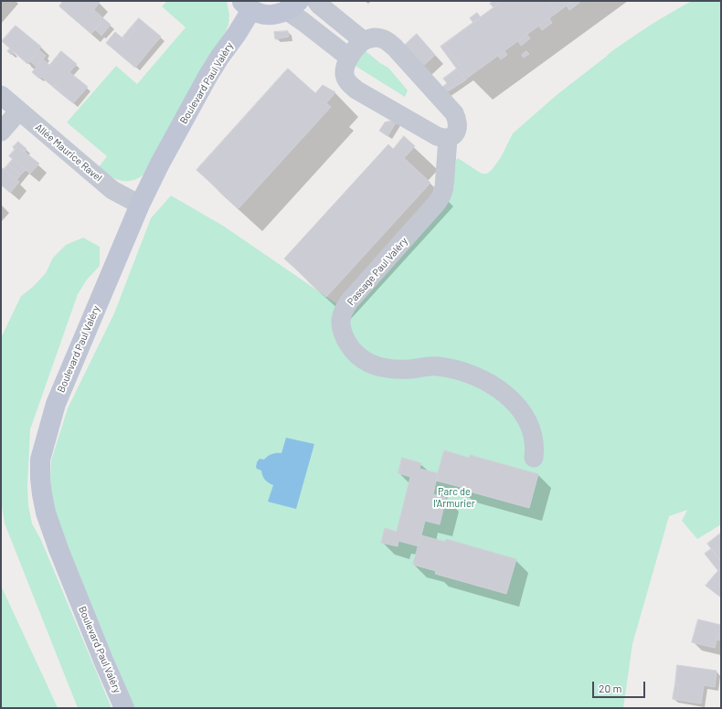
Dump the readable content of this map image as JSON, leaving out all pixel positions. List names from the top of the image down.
{
  "streets": {
    "street": ["Boulevard Paul Valéry", "Allée Maurice Ravel", "Passage Paul Valéry"]
  },
  "crossings": [
    ["Boulevard Paul Valéry", "Allée Maurice Ravel"]
  ],
  "parks": ["Parc de l'Armurier"],
  "scale_bar": "20 m"
}
